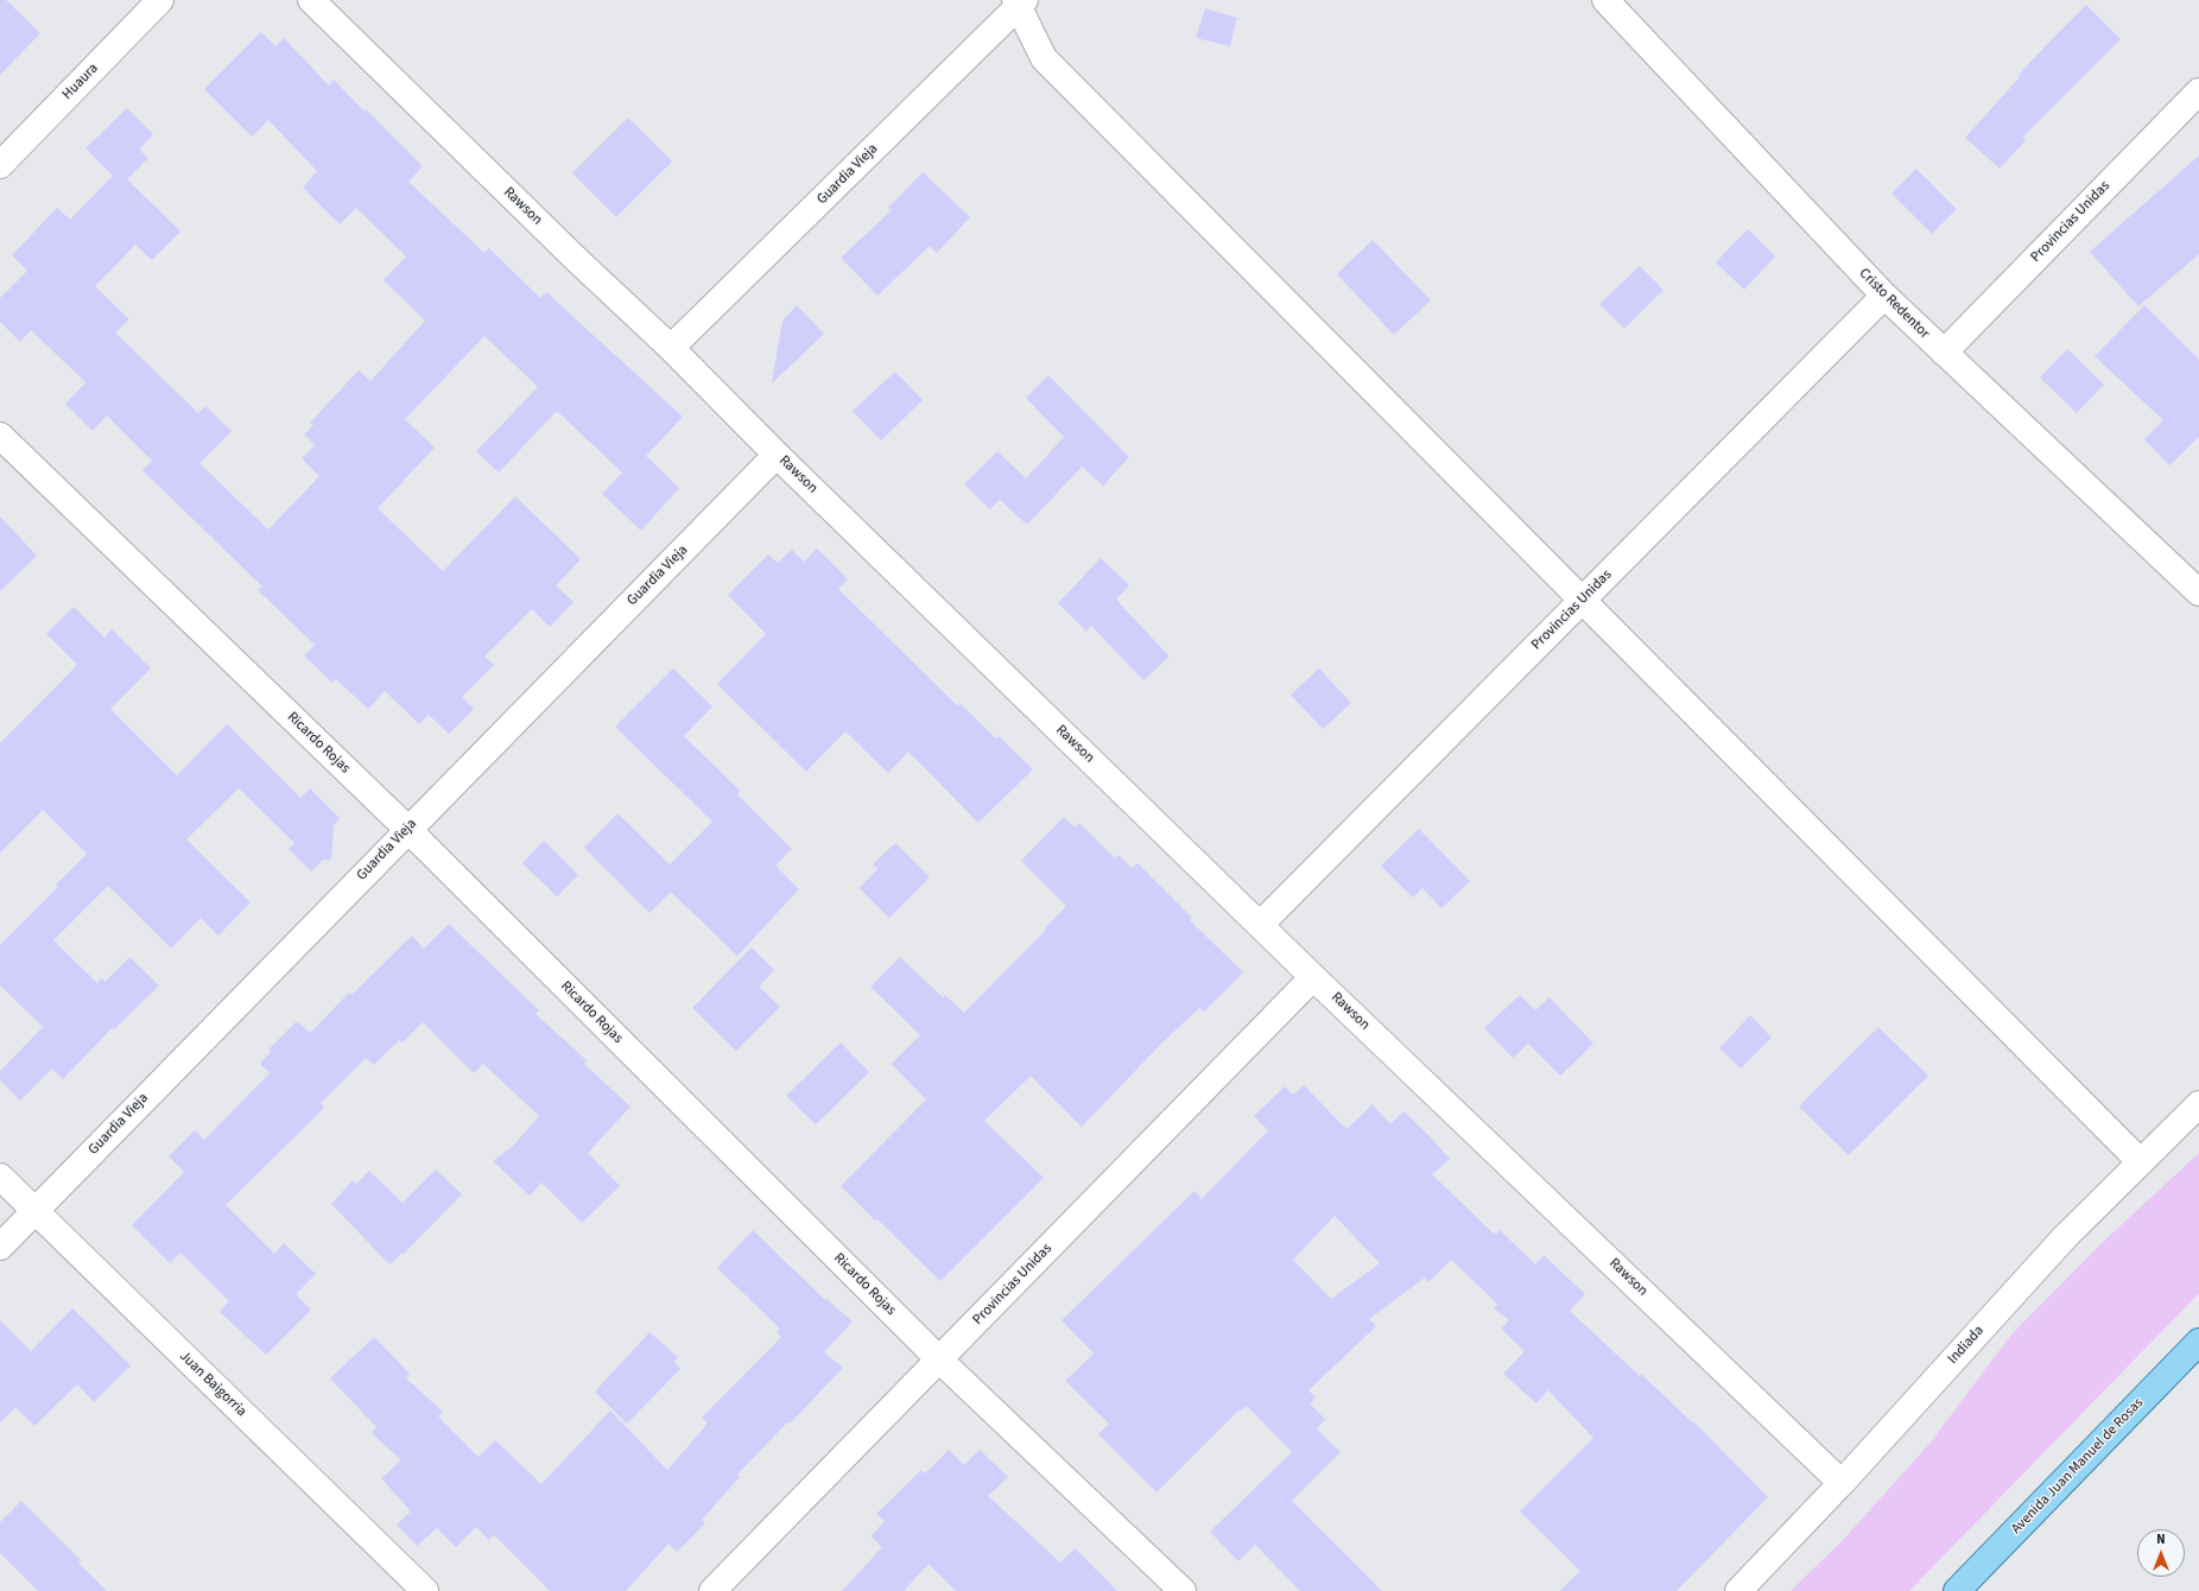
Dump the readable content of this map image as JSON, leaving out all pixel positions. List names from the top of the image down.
{
  "streets": {
    "main road": ["Avenida Juan Manuel de Rosas"],
    "street": [
      "Huaura",
      "Guardia Vieja",
      "Rawson",
      "Provincias Unidas",
      "Cristo Redentor",
      "Ricardo Rojas",
      "Indiada",
      "Juan Baigorria"
    ]
  },
  "crossings": [
    ["Guardia Vieja", "Rawson"],
    ["Guardia Vieja", "Ricardo Rojas"],
    ["Guardia Vieja", "Juan Baigorria"],
    ["Rawson", "Provincias Unidas"],
    ["Rawson", "Indiada"],
    ["Provincias Unidas", "Cristo Redentor"],
    ["Provincias Unidas", "Ricardo Rojas"]
  ],
  "north": "top"
}
